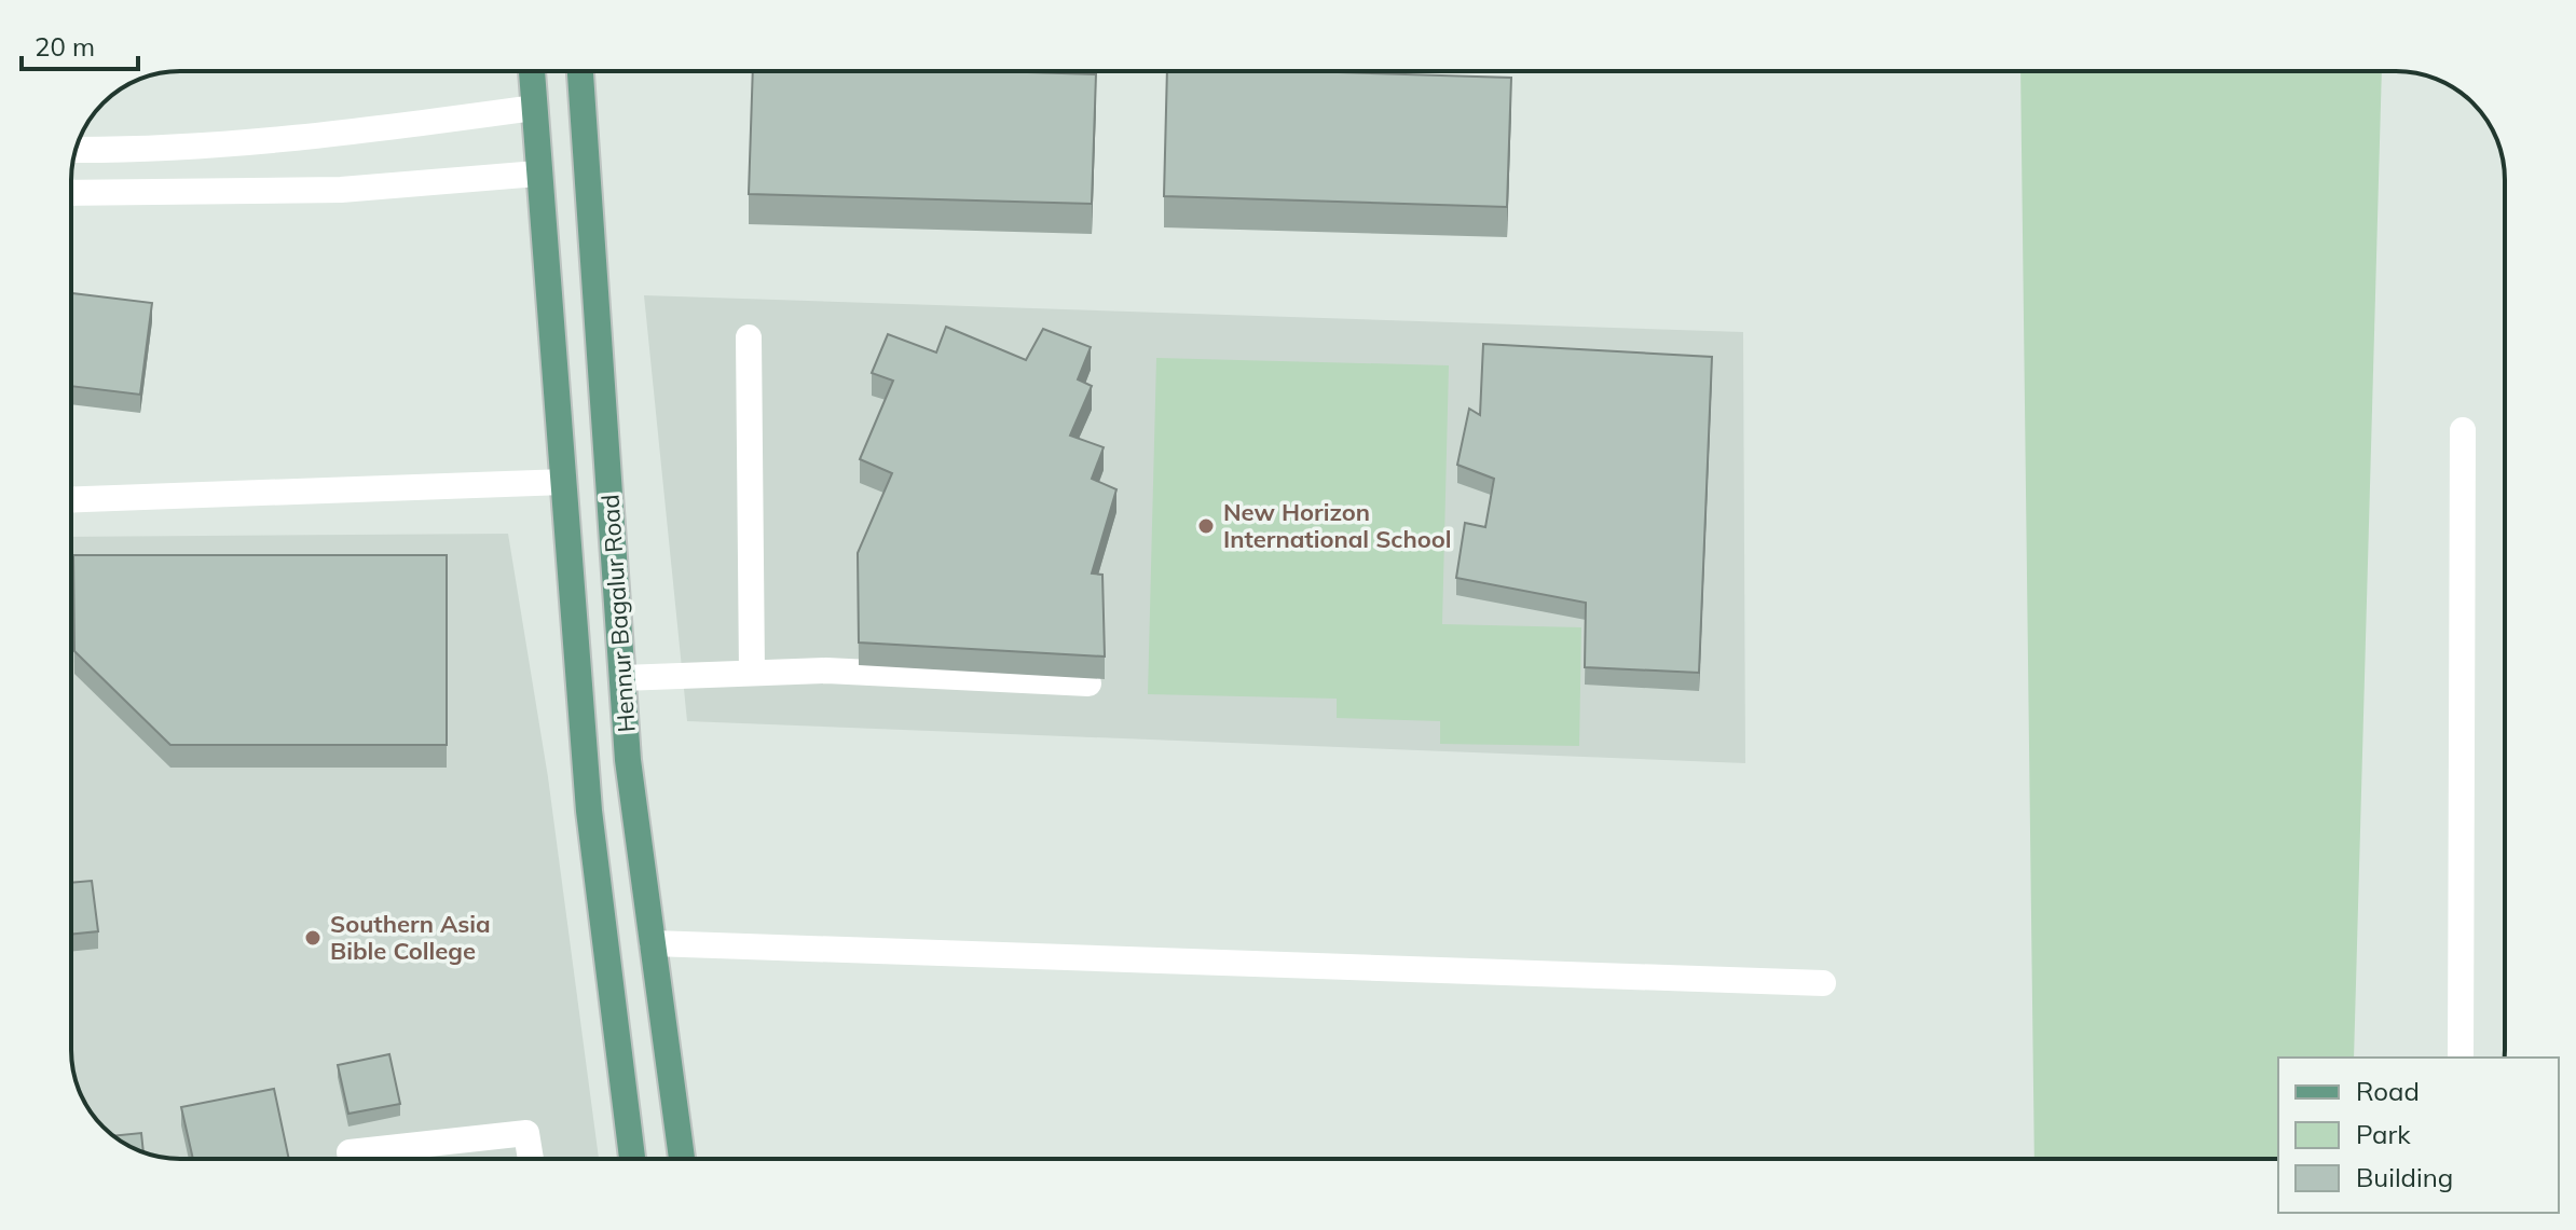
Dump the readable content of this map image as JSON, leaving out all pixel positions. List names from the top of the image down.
{
  "streets": {
    "main road": ["Hennur Bagalur Road"]
  },
  "places": ["New Horizon International School", "Southern Asia Bible College"],
  "legend": ["Road", "Park", "Building"],
  "scale_bar": "20 m"
}
